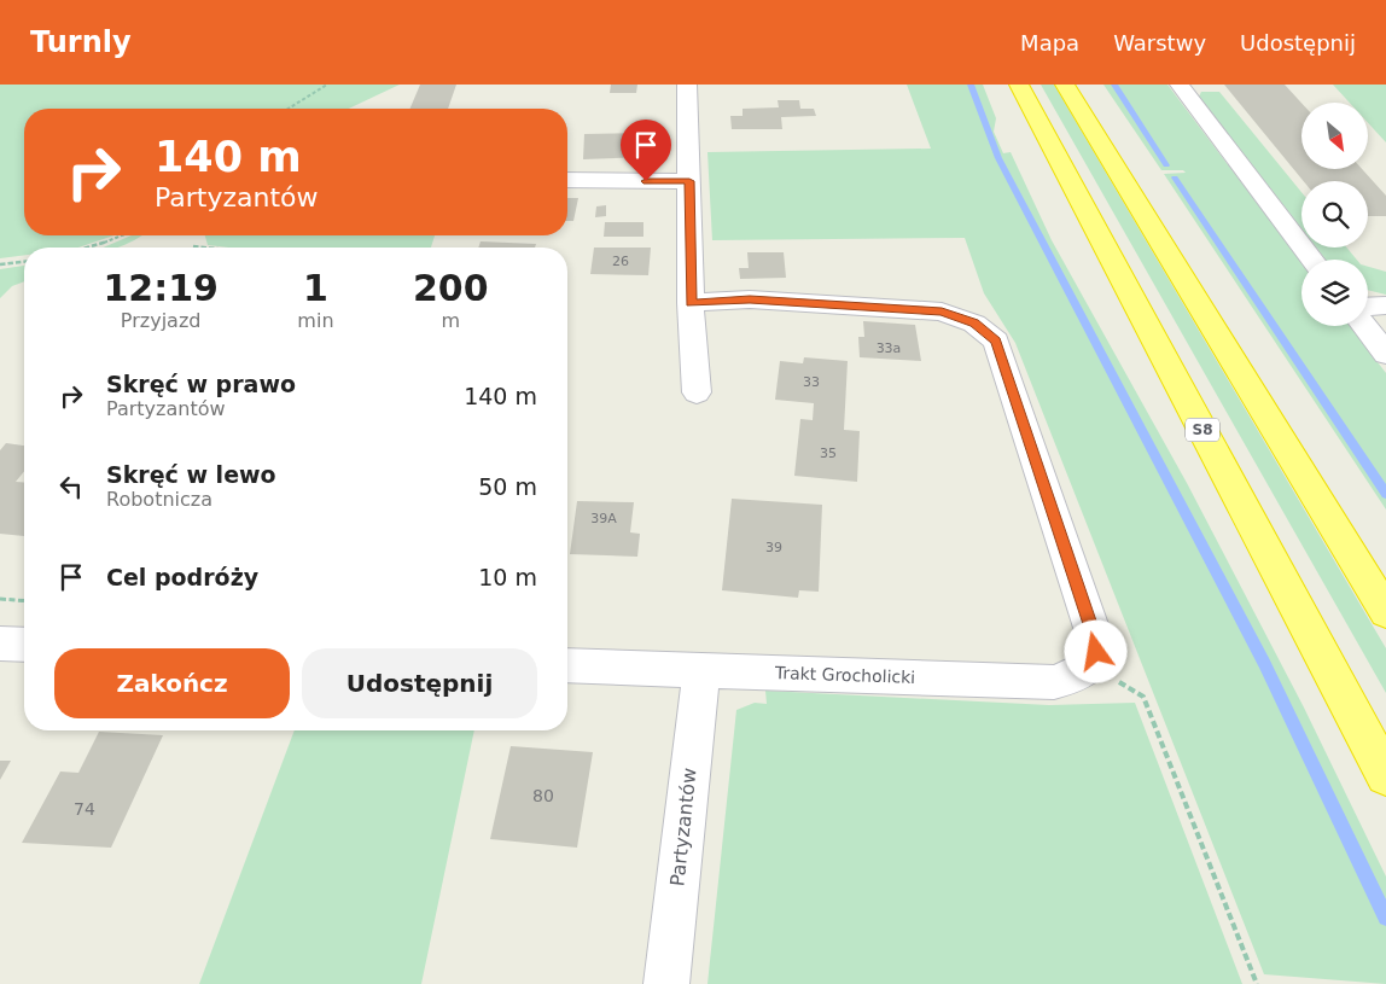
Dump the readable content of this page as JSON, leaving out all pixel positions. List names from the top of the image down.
{
  "streets": {
    "highway": ["S8"],
    "street": ["Trakt Grocholicki", "Partyzantów"]
  },
  "crossings": [
    ["Trakt Grocholicki", "Partyzantów"]
  ],
  "house_numbers": [
    "26",
    "33a",
    "33",
    "35",
    "39A",
    "39",
    "80",
    "74"
  ],
  "north": "bottom right",
  "page": {
    "header": "Turnly",
    "nav": ["Mapa", "Warstwy", "Udostępnij"],
    "turn": ["140 m", "Partyzantów"],
    "eta": [
      "12:19",
      "Przyjazd",
      "1",
      "min",
      "200",
      "m"
    ],
    "list": [
      {
        "name": "Skręć w prawo",
        "note": "Partyzantów",
        "value": "140 m"
      },
      {
        "name": "Skręć w lewo",
        "note": "Robotnicza",
        "value": "50 m"
      },
      {
        "name": "Cel podróży",
        "value": "10 m"
      }
    ],
    "buttons": ["Zakończ", "Udostępnij"]
  }
}
